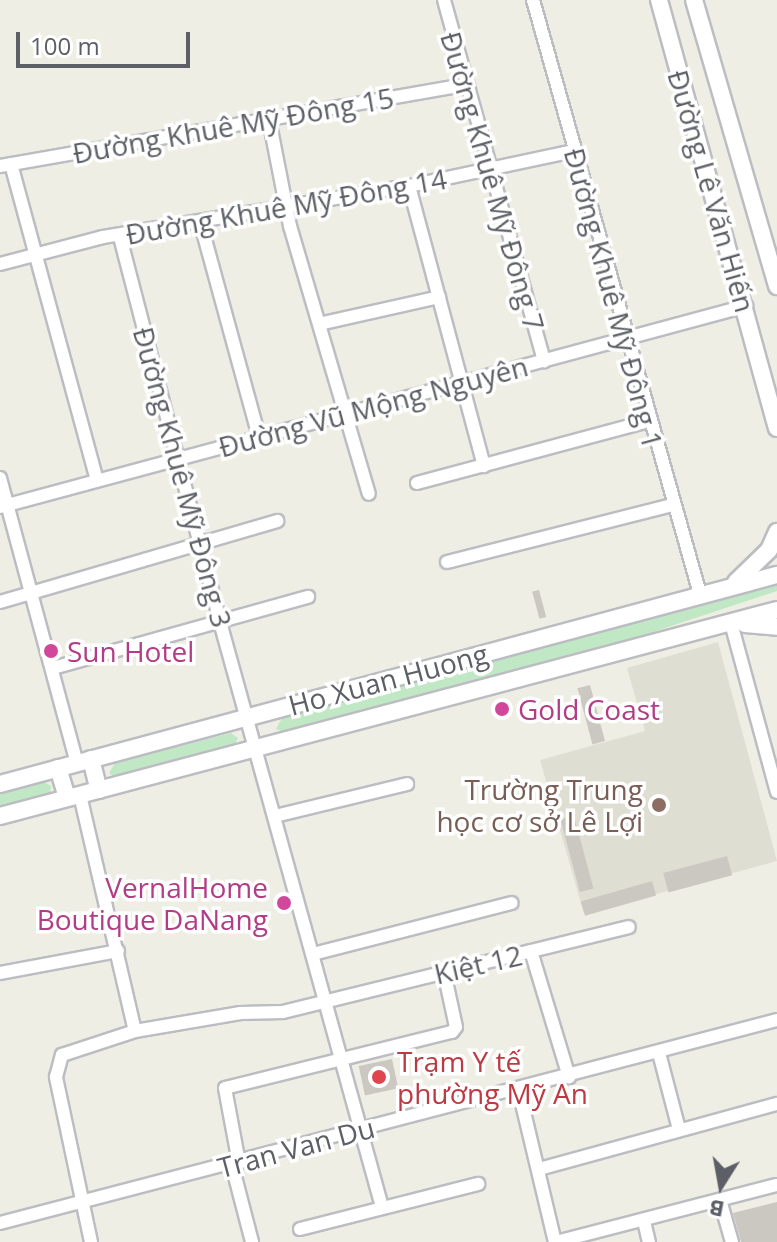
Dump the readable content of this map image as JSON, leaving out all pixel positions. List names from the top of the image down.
{
  "streets": {
    "main road": ["Đường Lê Văn Hiến", "Ho Xuan Huong"],
    "street": [
      "Đường Khuê Mỹ Đông 15",
      "Đường Khuê Mỹ Đông 7",
      "Đường Khuê Mỹ Đông 14",
      "Đường Khuê Mỹ Đông 1",
      "Đường Vũ Mộng Nguyên",
      "Đường Khuê Mỹ Đông 3",
      "Kiệt 12",
      "Tran Van Du"
    ]
  },
  "crossings": [
    ["Đường Khuê Mỹ Đông 15", "Đường Khuê Mỹ Đông 7"],
    ["Đường Khuê Mỹ Đông 7", "Đường Khuê Mỹ Đông 14"],
    ["Đường Khuê Mỹ Đông 7", "Đường Vũ Mộng Nguyên"],
    ["Đường Lê Văn Hiến", "Đường Vũ Mộng Nguyên"],
    ["Đường Khuê Mỹ Đông 14", "Đường Khuê Mỹ Đông 1"],
    ["Đường Khuê Mỹ Đông 14", "Đường Khuê Mỹ Đông 3"],
    ["Đường Khuê Mỹ Đông 1", "Đường Vũ Mộng Nguyên"],
    ["Đường Khuê Mỹ Đông 1", "Ho Xuan Huong"],
    ["Đường Vũ Mộng Nguyên", "Đường Khuê Mỹ Đông 3"],
    ["Đường Khuê Mỹ Đông 3", "Ho Xuan Huong"],
    ["Đường Khuê Mỹ Đông 3", "Kiệt 12"],
    ["Đường Khuê Mỹ Đông 3", "Tran Van Du"],
    ["Kiệt 12", "Tran Van Du"]
  ],
  "places": [
    "Sun Hotel",
    "Gold Coast",
    "Trường Trung học cơ sở Lê Lợi",
    "VernalHome Boutique DaNang",
    "Trạm Y tế phường Mỹ An"
  ],
  "scale_bar": "100 m",
  "north": "bottom"
}
